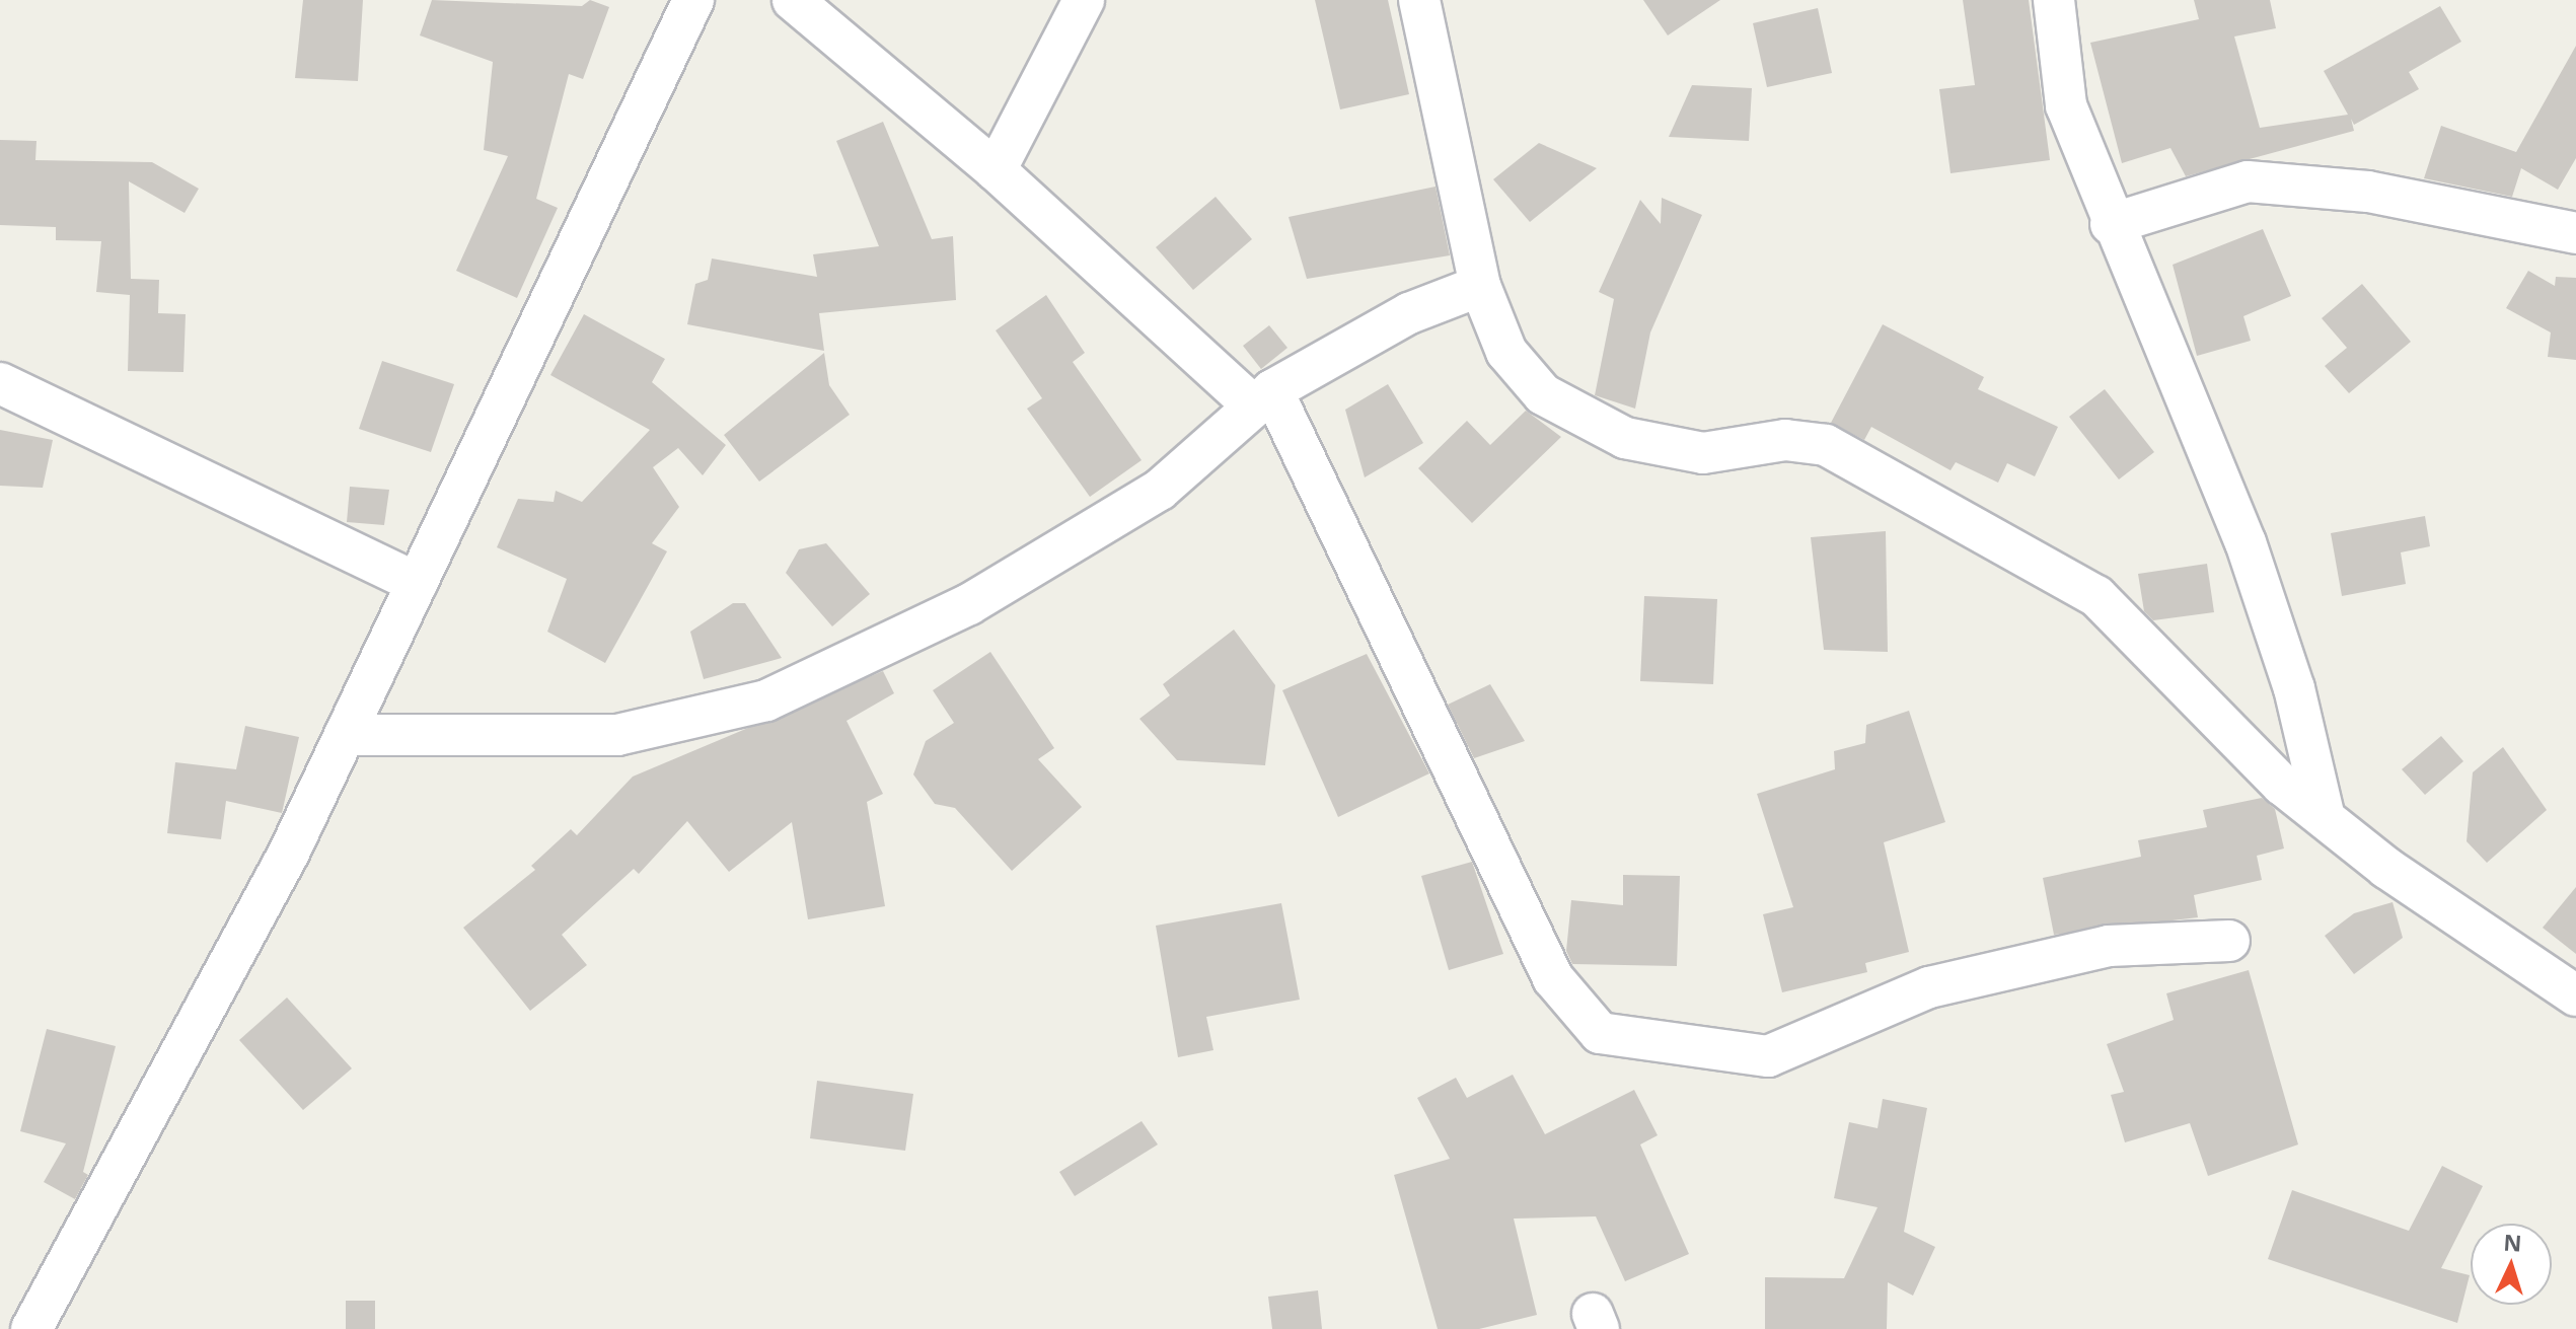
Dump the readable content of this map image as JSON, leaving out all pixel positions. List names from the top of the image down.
{
  "north": "top"
}
